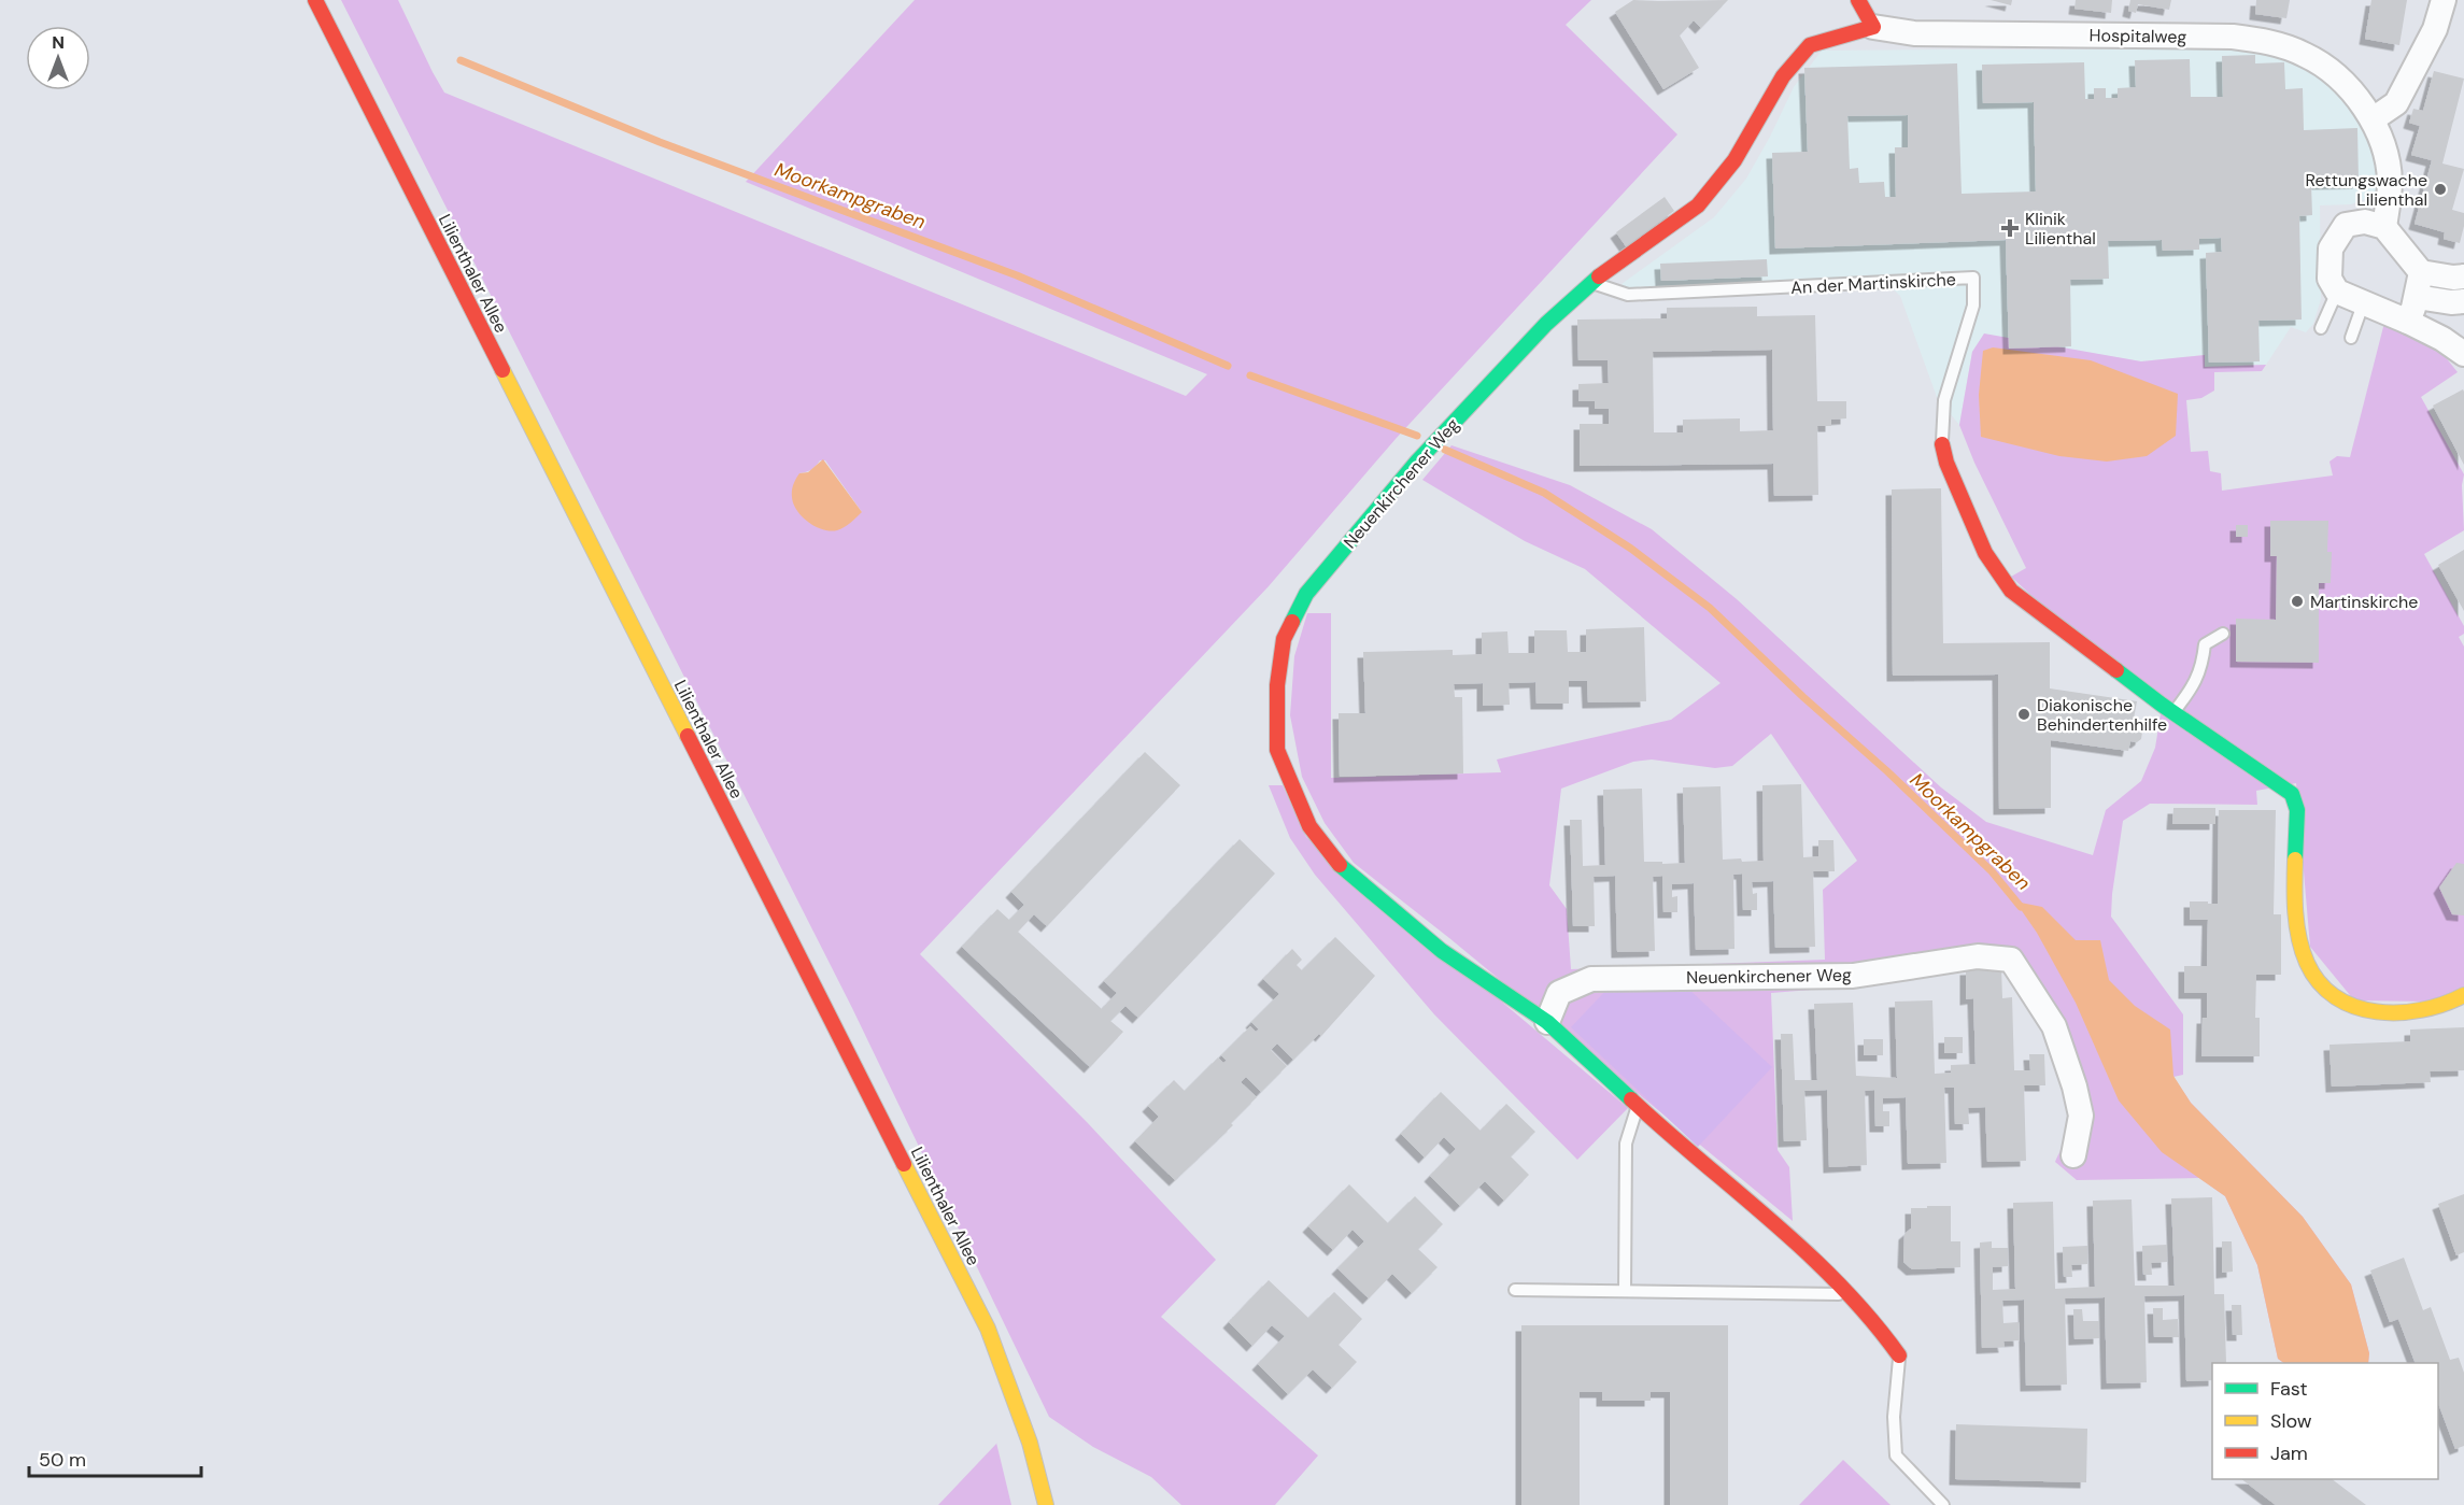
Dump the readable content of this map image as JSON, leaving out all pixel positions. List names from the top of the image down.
{
  "streets": {
    "street": [
      "Hospitalweg",
      "Lilienthaler Allee",
      "An der Martinskirche",
      "Neuenkirchener Weg"
    ]
  },
  "crossings": [
    ["Hospitalweg", "Neuenkirchener Weg"],
    ["An der Martinskirche", "Neuenkirchener Weg"]
  ],
  "water": ["Moorkampgraben"],
  "places": {
    "other": ["Rettungswache Lilienthal", "Martinskirche", "Diakonische Behindertenhilfe"],
    "health": ["Klinik Lilienthal"]
  },
  "legend": ["Fast", "Slow", "Jam"],
  "scale_bar": "50 m",
  "north": "top"
}
